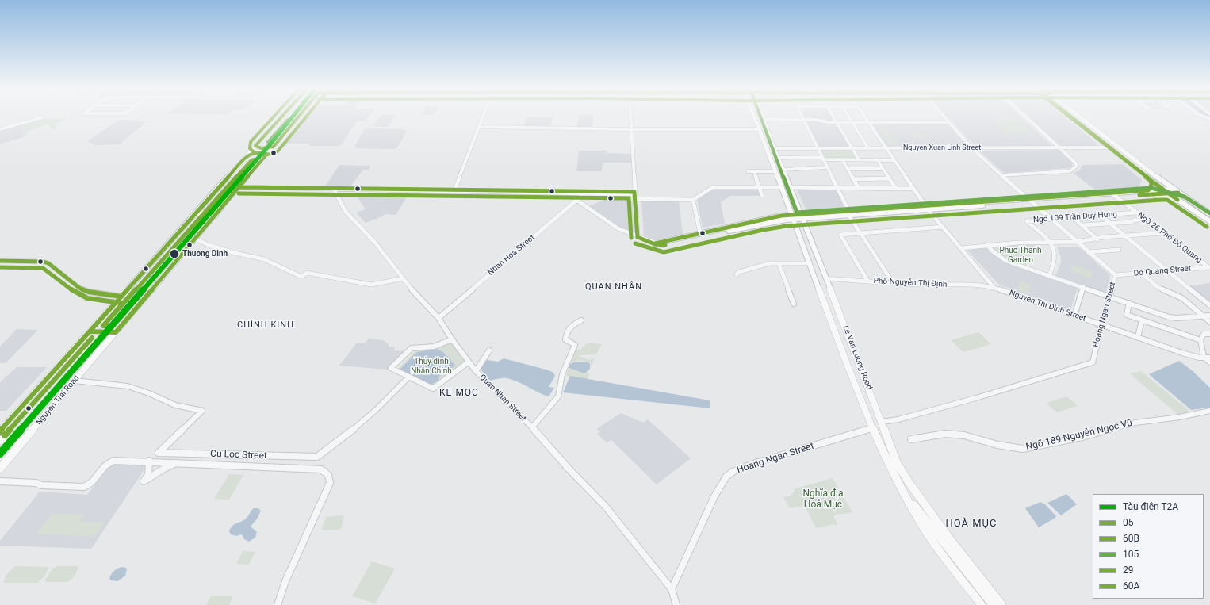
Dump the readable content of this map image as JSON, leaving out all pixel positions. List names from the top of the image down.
{
  "streets": {
    "main road": ["Le Van Luong Road", "Nguyen Trai Road"],
    "street": [
      "Nguyen Xuan Linh Street",
      "Ngõ 109 Trần Duy Hưng",
      "Ngõ 26 Phố Đỗ Quang",
      "Nhan Hoa Street",
      "Do Quang Street",
      "Phố Nguyễn Thị Định",
      "Nguyen Thi Dinh Street",
      "Hoang Ngan Street",
      "Quan Nhan Street",
      "Ngõ 189 Nguyễn Ngọc Vũ",
      "Cu Loc Street"
    ]
  },
  "crossings": [
    ["Nguyen Xuan Linh Street", "Hoang Ngan Street"],
    ["Nguyen Xuan Linh Street", "Le Van Luong Road"],
    ["Ngõ 109 Trần Duy Hưng", "Ngõ 26 Phố Đỗ Quang"],
    ["Ngõ 109 Trần Duy Hưng", "Hoang Ngan Street"],
    ["Ngõ 26 Phố Đỗ Quang", "Do Quang Street"],
    ["Nhan Hoa Street", "Quan Nhan Street"],
    ["Do Quang Street", "Hoang Ngan Street"],
    ["Phố Nguyễn Thị Định", "Nguyen Thi Dinh Street"],
    ["Phố Nguyễn Thị Định", "Le Van Luong Road"],
    ["Nguyen Thi Dinh Street", "Hoang Ngan Street"],
    ["Hoang Ngan Street", "Le Van Luong Road"],
    ["Hoang Ngan Street", "Quan Nhan Street"],
    ["Nguyen Trai Road", "Cu Loc Street"]
  ],
  "districts": [
    "QUAN NHÂN",
    "CHÍNH KINH",
    "KE MOC",
    "HOÀ MỤC"
  ],
  "parks": ["Phuc Thanh Garden", "Thủy đình Nhân Chính", "Nghĩa địa Hoả Mục"],
  "places": ["Thuong Dinh"],
  "lines": [
    "metro line T2A",
    "transit line 05",
    "transit line 60B",
    "transit line 105",
    "transit line 29",
    "transit line 60A"
  ],
  "legend": [
    "Tàu điện T2A",
    "05",
    "60B",
    "105",
    "29",
    "60A"
  ]
}
